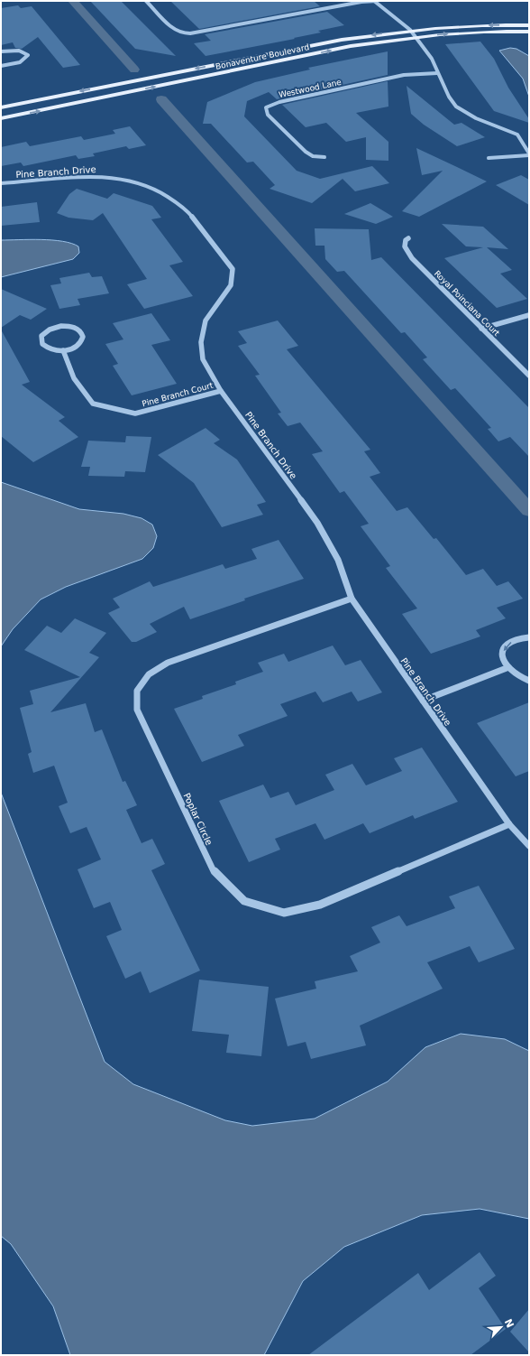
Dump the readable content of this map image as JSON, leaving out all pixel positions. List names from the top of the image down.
{
  "streets": {
    "main road": ["Bonaventure Boulevard"],
    "street": [
      "Westwood Lane",
      "Pine Branch Drive",
      "Royal Poinciana Court",
      "Pine Branch Court",
      "Poplar Circle"
    ]
  },
  "crossings": [
    ["Pine Branch Drive", "Pine Branch Court"],
    ["Pine Branch Drive", "Poplar Circle"]
  ],
  "north": "top right"
}
